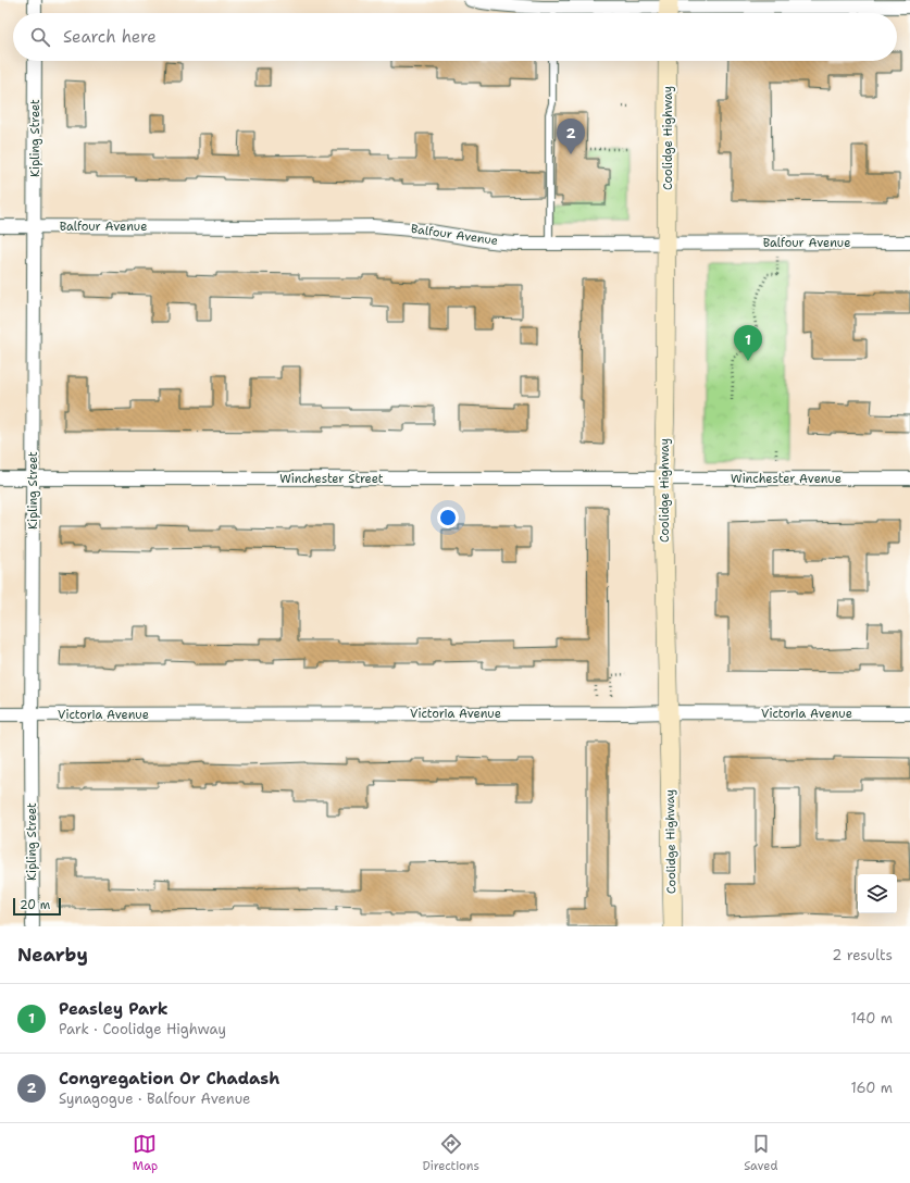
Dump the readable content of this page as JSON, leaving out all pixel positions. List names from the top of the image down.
{
  "streets": {
    "main road": ["Coolidge Highway"],
    "street": [
      "Kipling Street",
      "Balfour Avenue",
      "Winchester Street",
      "Winchester Avenue",
      "Victoria Avenue"
    ]
  },
  "crossings": [
    ["Kipling Street", "Balfour Avenue"],
    ["Kipling Street", "Winchester Street"],
    ["Kipling Street", "Victoria Avenue"],
    ["Coolidge Highway", "Balfour Avenue"],
    ["Coolidge Highway", "Winchester Street"],
    ["Coolidge Highway", "Winchester Avenue"],
    ["Coolidge Highway", "Victoria Avenue"],
    ["Winchester Street", "Winchester Avenue"]
  ],
  "scale_bar": "20 m",
  "page": {
    "search": "Search here",
    "pins": ["2", "1"],
    "scale": "20 m",
    "heading": ["Nearby", "2 results"],
    "list": [
      {
        "mark": "1",
        "name": "Peasley Park",
        "note": "Park · Coolidge Highway",
        "value": "140 m"
      },
      {
        "mark": "2",
        "name": "Congregation Or Chadash",
        "note": "Synagogue · Balfour Avenue",
        "value": "160 m"
      }
    ],
    "nav": ["Map", "Directions", "Saved"]
  }
}
